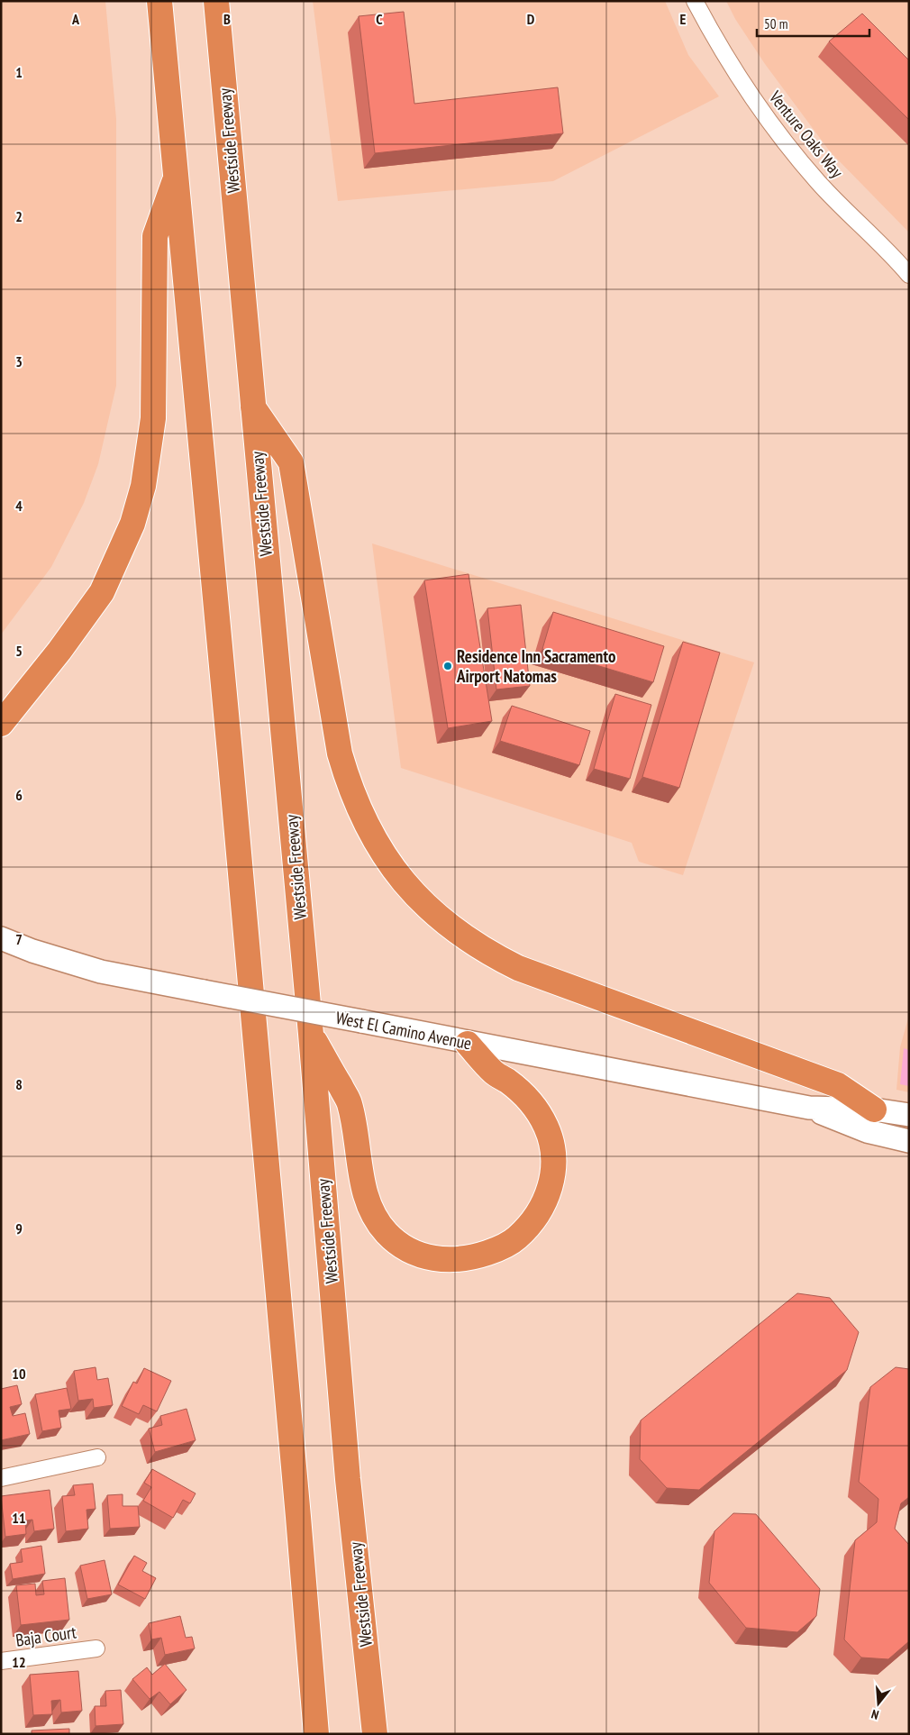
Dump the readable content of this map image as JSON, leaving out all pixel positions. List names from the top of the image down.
{
  "streets": {
    "highway": ["Westside Freeway"],
    "main road": ["West El Camino Avenue"],
    "street": ["Venture Oaks Way", "Baja Court"]
  },
  "places": ["Residence Inn Sacramento Airport Natomas"],
  "scale_bar": "50 m",
  "north": "bottom",
  "grid": {
    "columns": [
      "A",
      "B",
      "C",
      "D",
      "E"
    ],
    "rows": [
      "1",
      "2",
      "3",
      "4",
      "5",
      "6",
      "7",
      "8",
      "9",
      "10",
      "11",
      "12"
    ]
  }
}
